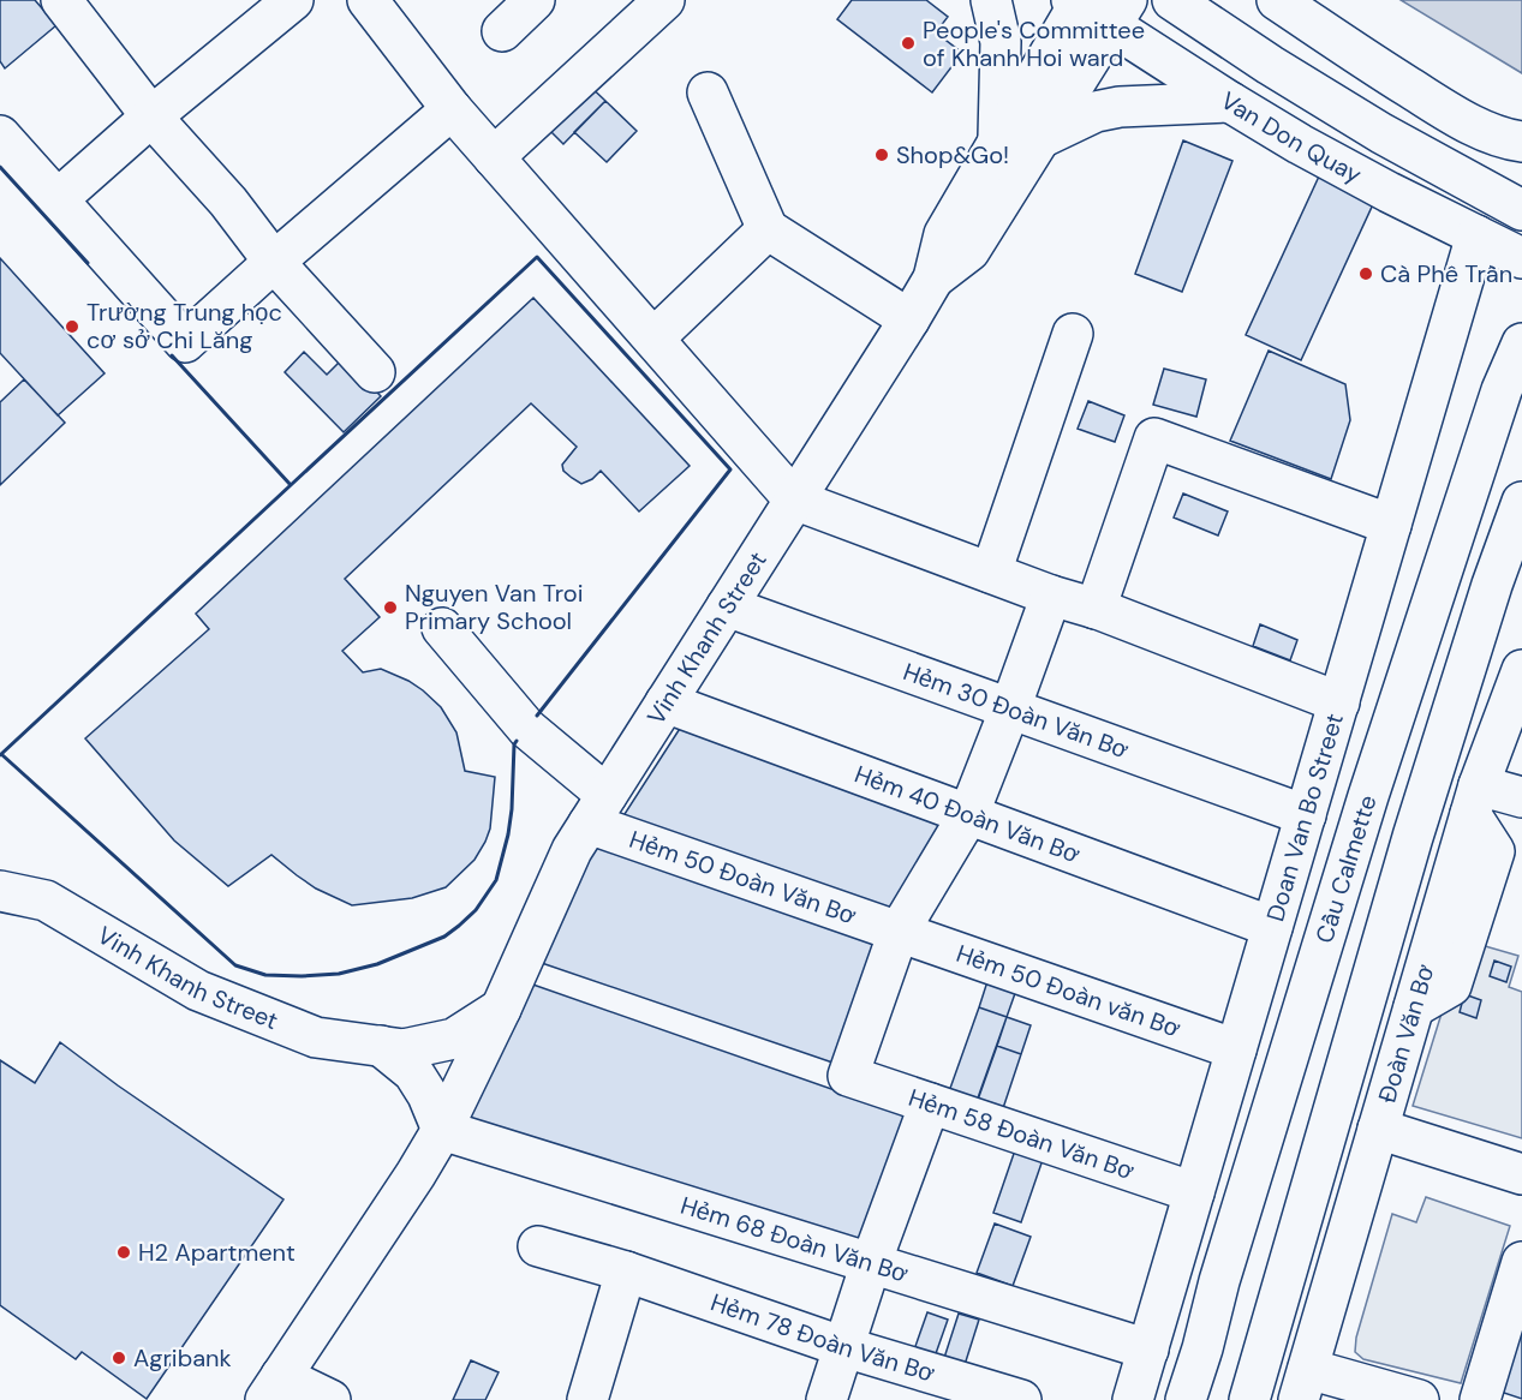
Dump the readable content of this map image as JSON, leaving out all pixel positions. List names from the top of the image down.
{
  "streets": {
    "main road": [
      "Van Don Quay",
      "Vinh Khanh Street",
      "Hẻm 30 Đoàn Văn Bơ",
      "Hẻm 40 Đoàn Văn Bơ",
      "Doan Van Bo Street",
      "Cầu Calmette",
      "Hẻm 50 Đoàn Văn Bơ",
      "Hẻm 50 Đoàn văn Bơ",
      "Đoàn Văn Bơ",
      "Hẻm 58 Đoàn Văn Bơ",
      "Hẻm 68 Đoàn Văn Bơ",
      "Hẻm 78 Đoàn Văn Bơ"
    ]
  },
  "crossings": [
    ["Van Don Quay", "Vinh Khanh Street"],
    ["Van Don Quay", "Doan Van Bo Street"],
    ["Vinh Khanh Street", "Hẻm 30 Đoàn Văn Bơ"],
    ["Vinh Khanh Street", "Hẻm 40 Đoàn Văn Bơ"],
    ["Vinh Khanh Street", "Hẻm 50 Đoàn Văn Bơ"],
    ["Vinh Khanh Street", "Hẻm 68 Đoàn Văn Bơ"],
    ["Hẻm 30 Đoàn Văn Bơ", "Doan Van Bo Street"],
    ["Hẻm 40 Đoàn Văn Bơ", "Doan Van Bo Street"],
    ["Doan Van Bo Street", "Hẻm 50 Đoàn văn Bơ"],
    ["Doan Van Bo Street", "Hẻm 58 Đoàn Văn Bơ"],
    ["Doan Van Bo Street", "Hẻm 68 Đoàn Văn Bơ"],
    ["Hẻm 50 Đoàn Văn Bơ", "Hẻm 50 Đoàn văn Bơ"],
    ["Hẻm 50 Đoàn Văn Bơ", "Hẻm 58 Đoàn Văn Bơ"],
    ["Hẻm 50 Đoàn văn Bơ", "Hẻm 58 Đoàn Văn Bơ"]
  ],
  "places": [
    "People's Committee of Khanh Hoi ward",
    "Shop&Go!",
    "Cà Phê Trần",
    "Trường Trung học cơ sở Chi Lăng",
    "Nguyen Van Troi Primary School",
    "H2 Apartment",
    "Agribank"
  ]
}
